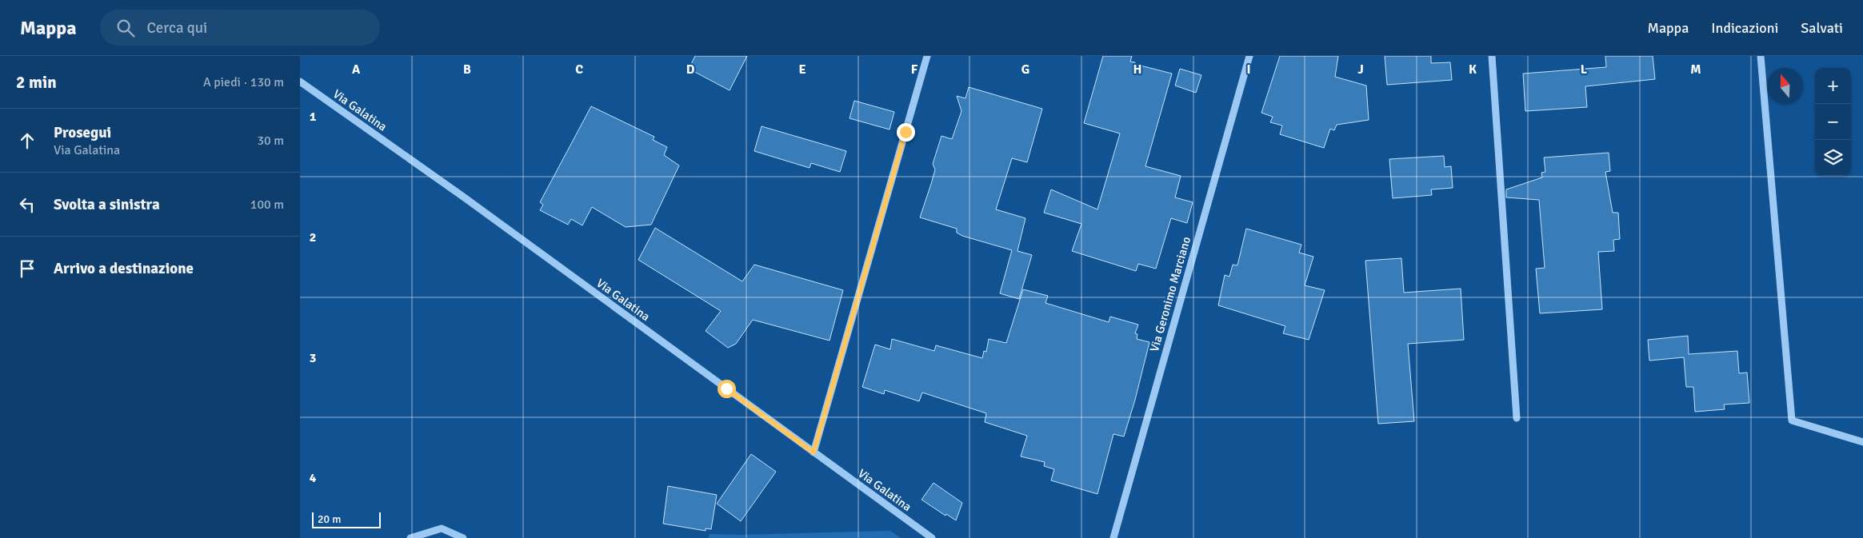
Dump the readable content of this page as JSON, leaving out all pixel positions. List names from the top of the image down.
{
  "streets": {
    "street": ["Via Galatina", "Via Geronimo Marciano"]
  },
  "scale_bar": "20 m",
  "north": "top",
  "page": {
    "header": "Mappa",
    "search": "Cerca qui",
    "nav": ["Mappa", "Indicazioni", "Salvati"],
    "heading": ["2 min", "A piedi · 130 m"],
    "map_buttons": ["+", "−"],
    "list": [
      ["Prosegui", "Via Galatina", "30 m"],
      ["Svolta a sinistra", "100 m"],
      "Arrivo a destinazione"
    ],
    "scale": "20 m"
  },
  "grid": {
    "columns": [
      "A",
      "B",
      "C",
      "D",
      "E",
      "F",
      "G",
      "H",
      "I",
      "J",
      "K",
      "L",
      "M"
    ],
    "rows": [
      "1",
      "2",
      "3",
      "4"
    ]
  }
}
